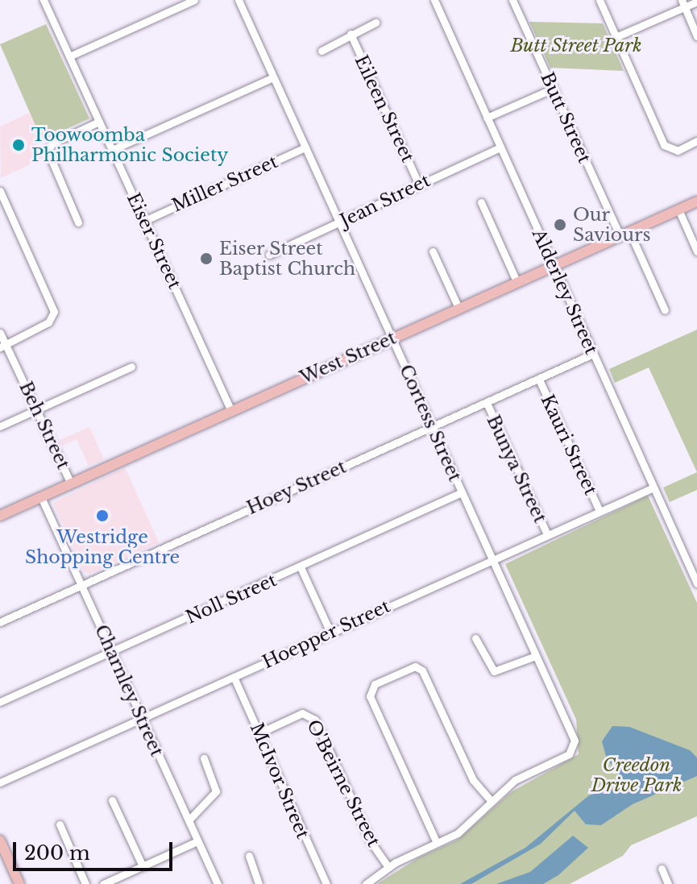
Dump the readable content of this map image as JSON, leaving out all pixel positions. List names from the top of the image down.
{
  "streets": {
    "main road": ["West Street"],
    "street": [
      "Eileen Street",
      "Butt Street",
      "Miller Street",
      "Jean Street",
      "Eiser Street",
      "Alderley Street",
      "Cortess Street",
      "Beh Street",
      "Kauri Street",
      "Bunya Street",
      "Hoey Street",
      "Noll Street",
      "Hoepper Street",
      "Charnley Street",
      "McIvor Street",
      "O'Beirne Street"
    ]
  },
  "crossings": [
    ["Eileen Street", "Jean Street"],
    ["Butt Street", "West Street"],
    ["Miller Street", "Eiser Street"],
    ["Miller Street", "Cortess Street"],
    ["Jean Street", "Alderley Street"],
    ["Jean Street", "Cortess Street"],
    ["Eiser Street", "West Street"],
    ["Alderley Street", "West Street"],
    ["Alderley Street", "Hoey Street"],
    ["Alderley Street", "Hoepper Street"],
    ["West Street", "Cortess Street"],
    ["West Street", "Beh Street"],
    ["West Street", "Charnley Street"],
    ["Cortess Street", "Hoey Street"],
    ["Cortess Street", "Noll Street"],
    ["Cortess Street", "Hoepper Street"],
    ["Kauri Street", "Hoey Street"],
    ["Kauri Street", "Hoepper Street"],
    ["Bunya Street", "Hoey Street"],
    ["Bunya Street", "Hoepper Street"],
    ["Hoey Street", "Charnley Street"],
    ["Noll Street", "Charnley Street"],
    ["Hoepper Street", "Charnley Street"],
    ["Hoepper Street", "McIvor Street"],
    ["McIvor Street", "O'Beirne Street"]
  ],
  "parks": ["Butt Street Park", "Creedon Drive Park"],
  "places": [
    "Toowoomba Philharmonic Society",
    "Our Saviours",
    "Eiser Street Baptist Church",
    "Westridge Shopping Centre"
  ],
  "scale_bar": "200 m"
}
